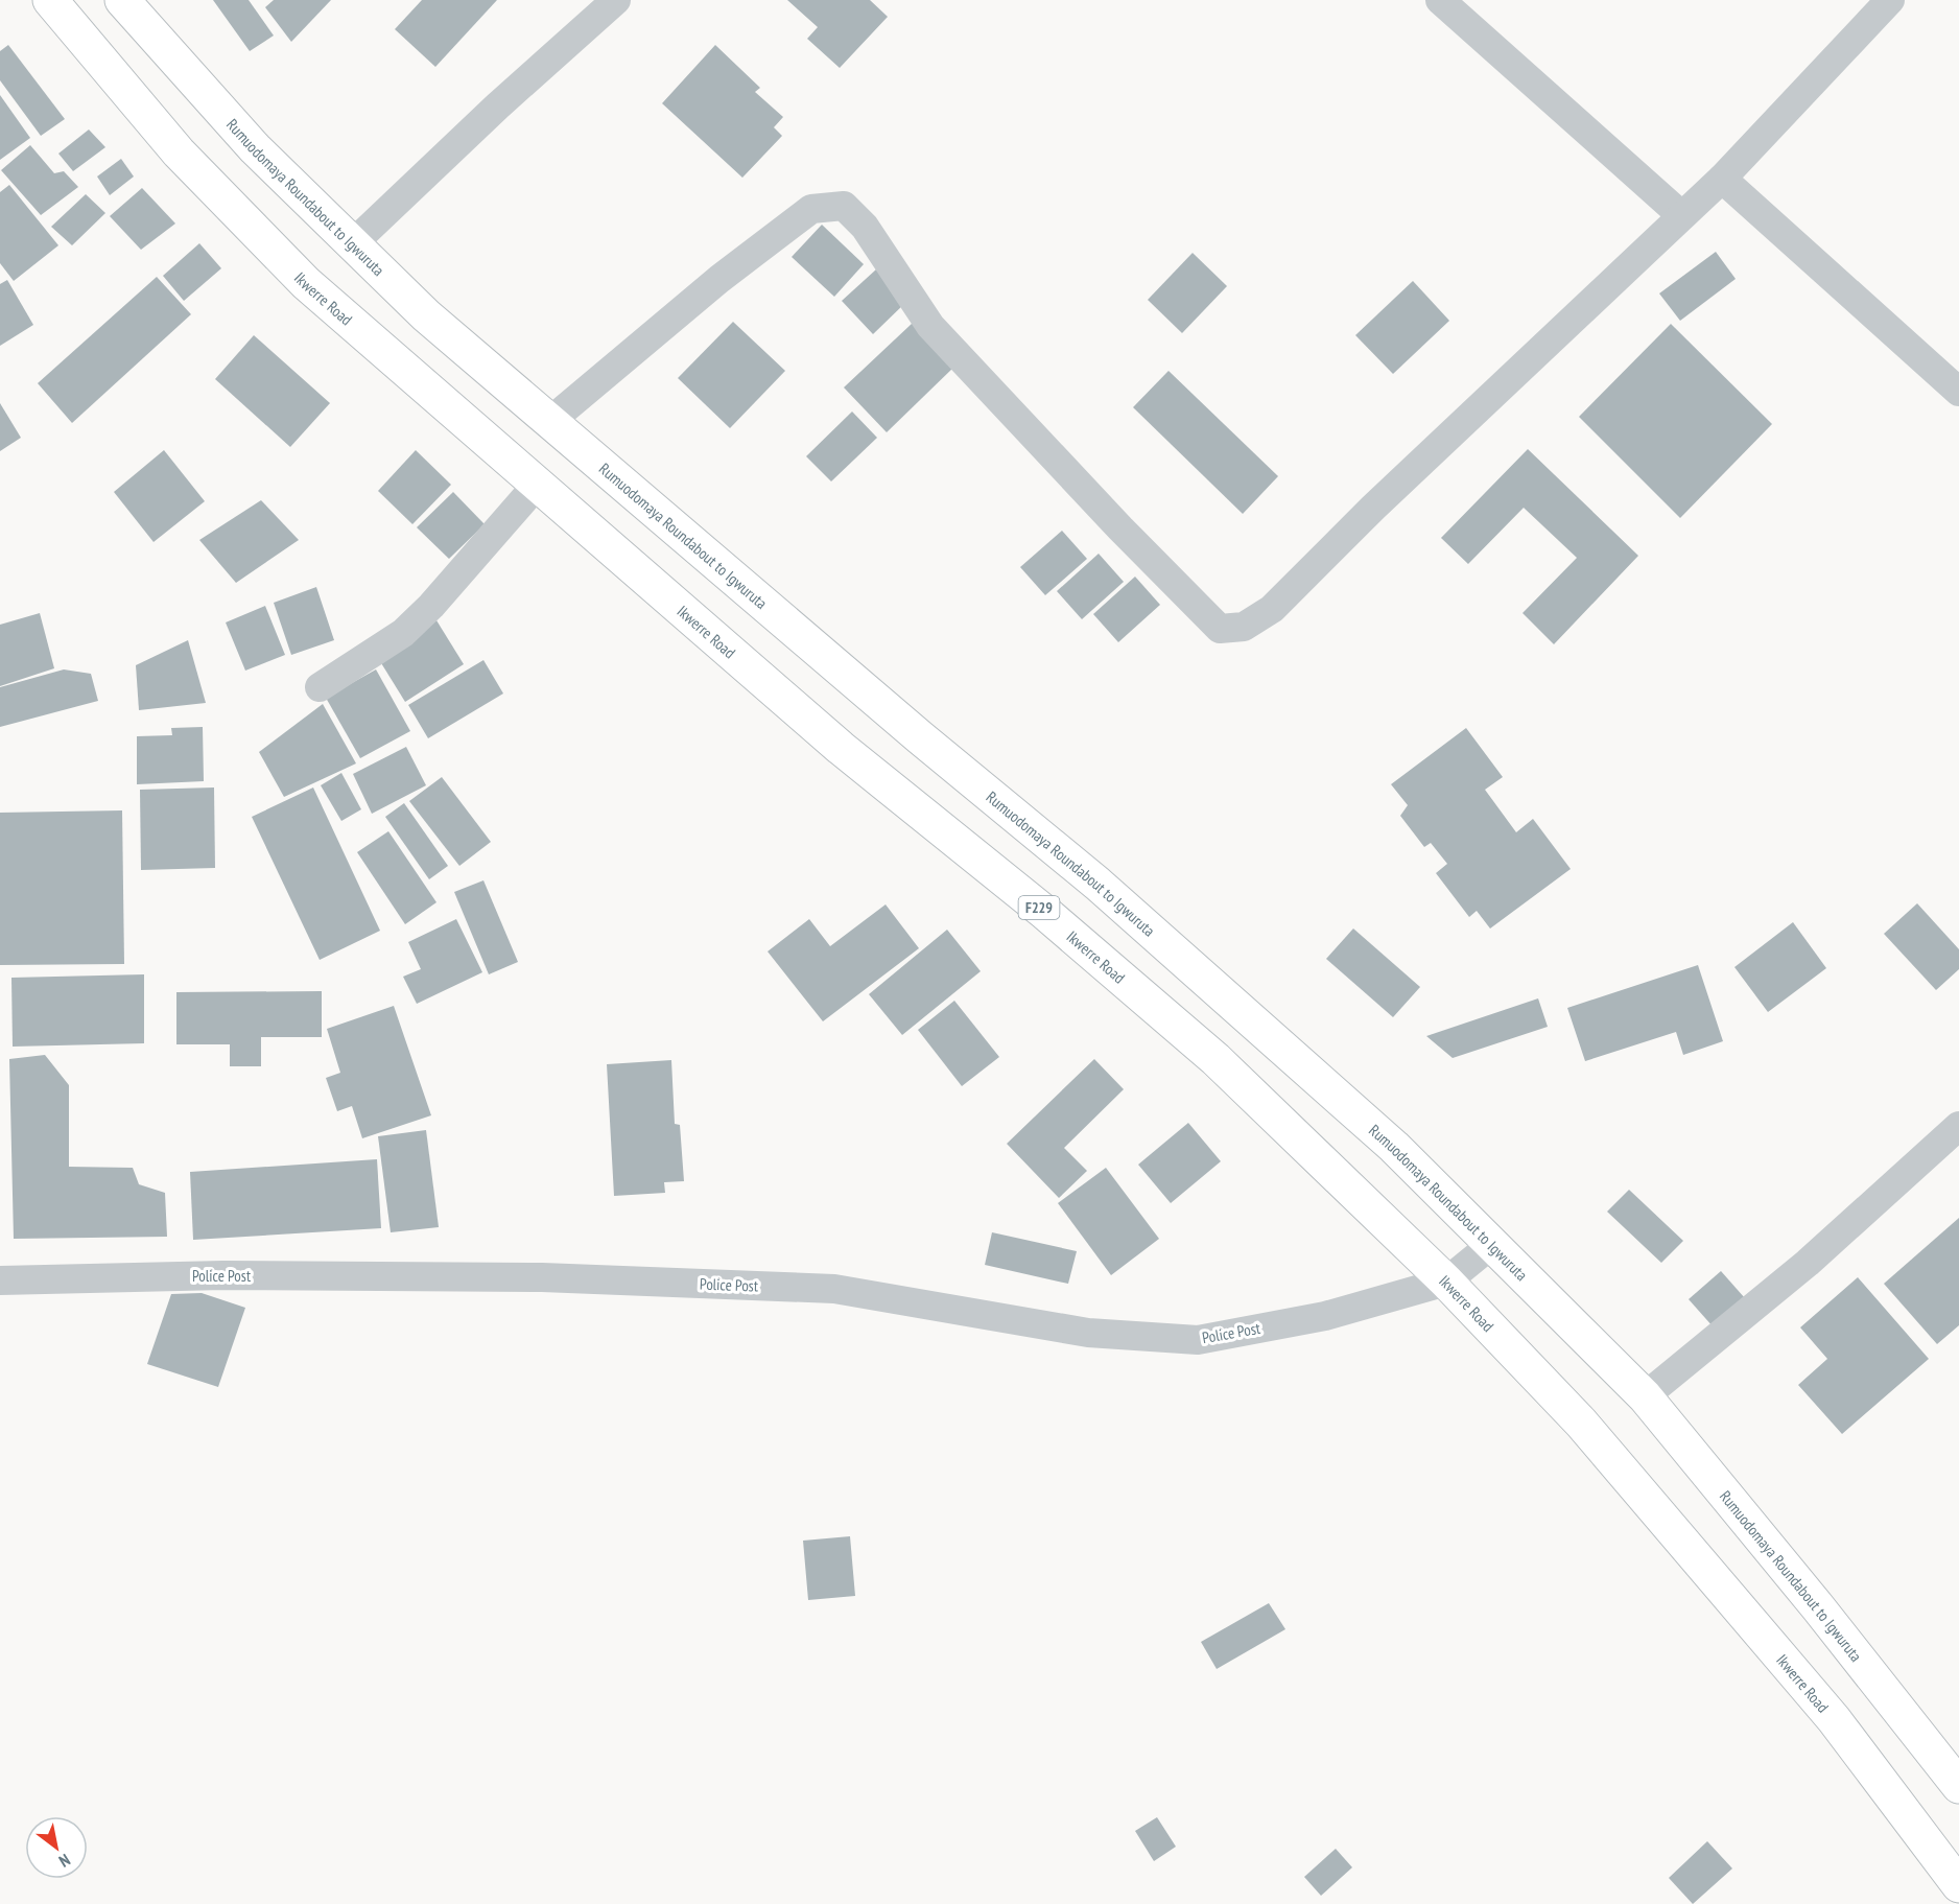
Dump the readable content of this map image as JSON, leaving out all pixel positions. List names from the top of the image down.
{
  "streets": {
    "main road": ["Rumuodomaya Roundabout to Igwuruta", "Ikwerre Road", "F229"],
    "street": ["Police Post"]
  },
  "crossings": [
    ["Ikwerre Road", "Police Post"]
  ],
  "north": "bottom right"
}
